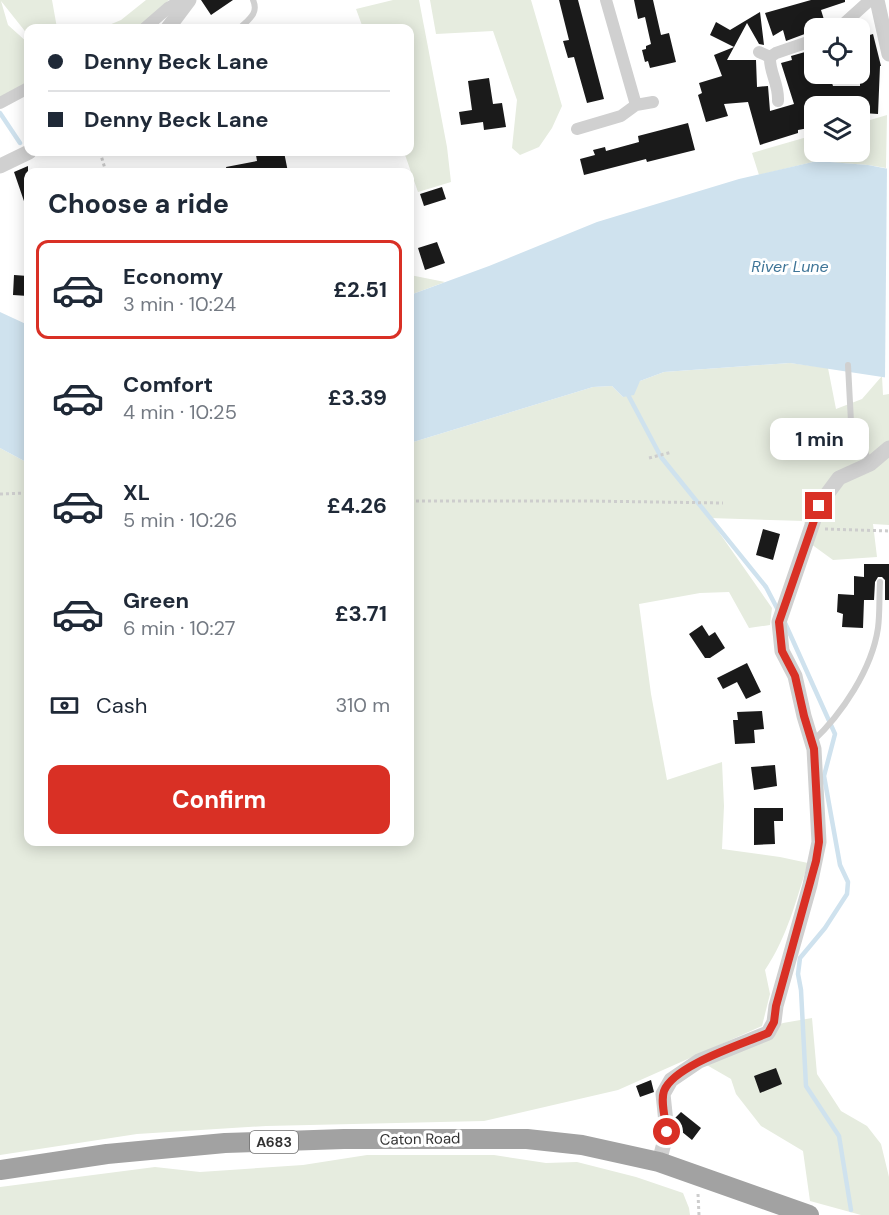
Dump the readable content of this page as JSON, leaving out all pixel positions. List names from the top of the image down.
{
  "streets": {
    "highway": ["Caton Road", "A683"]
  },
  "water": ["River Lune"],
  "page": {
    "banner": ["Denny Beck Lane", "Denny Beck Lane"],
    "heading": "Choose a ride",
    "list": [
      {
        "name": "Economy",
        "note": "3 min · 10:24",
        "value": "£2.51"
      },
      {
        "name": "Comfort",
        "note": "4 min · 10:25",
        "value": "£3.39"
      },
      {
        "name": "XL",
        "note": "5 min · 10:26",
        "value": "£4.26"
      },
      {
        "name": "Green",
        "note": "6 min · 10:27",
        "value": "£3.71"
      }
    ],
    "bubble": "1 min",
    "pay": ["Cash", "310 m"],
    "buttons": "Confirm"
  }
}
